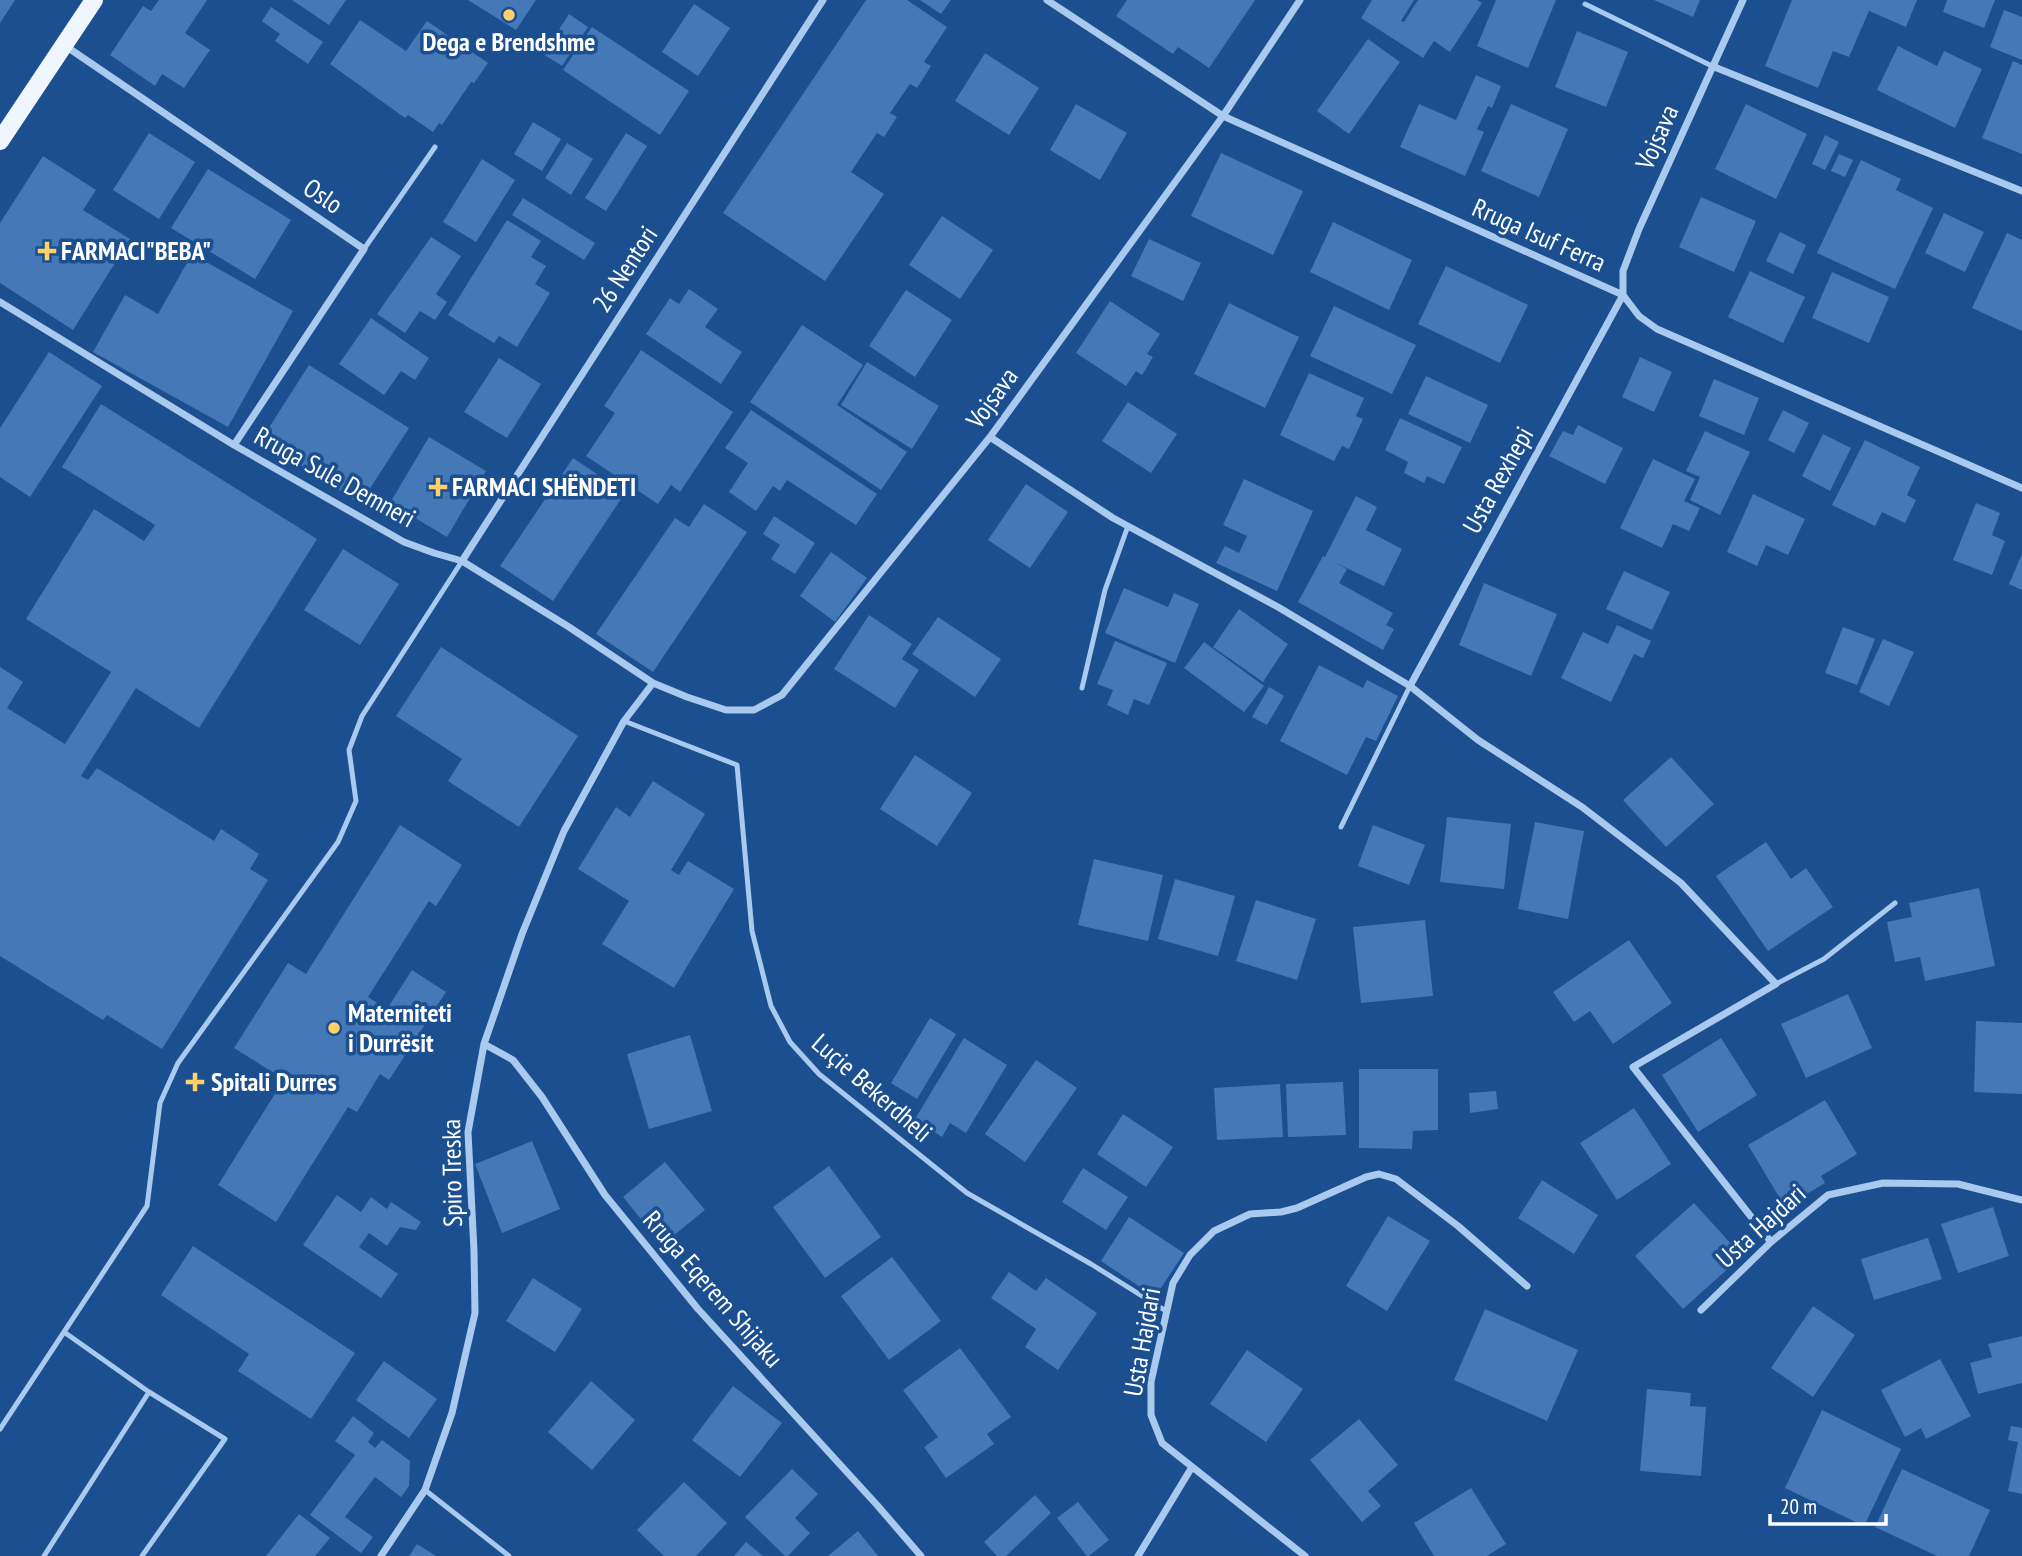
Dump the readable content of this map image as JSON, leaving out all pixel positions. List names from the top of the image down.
{
  "streets": {
    "street": [
      "Vojsava",
      "Oslo",
      "Rruga Isuf Ferra",
      "26 Nentori",
      "Rruga Sule Demneri",
      "Usta Rexhepi",
      "Spiro Treska",
      "Usta Hajdari",
      "Rruga Eqerem Shijaku"
    ],
    "lane": ["Luçie Bekerdheli"]
  },
  "crossings": [
    ["Vojsava", "Rruga Isuf Ferra"],
    ["Vojsava", "Rruga Sule Demneri"],
    ["Vojsava", "Usta Rexhepi"],
    ["Vojsava", "Spiro Treska"],
    ["Rruga Isuf Ferra", "Usta Rexhepi"],
    ["26 Nentori", "Rruga Sule Demneri"],
    ["Rruga Sule Demneri", "Spiro Treska"],
    ["Luçie Bekerdheli", "Spiro Treska"],
    ["Luçie Bekerdheli", "Usta Hajdari"],
    ["Spiro Treska", "Rruga Eqerem Shijaku"]
  ],
  "places": {
    "other": ["Dega e Brendshme", "Materniteti i Durrësit"],
    "health": ["FARMACI\"BEBA\"", "FARMACI SHËNDETI", "Spitali Durres"]
  },
  "scale_bar": "20 m"
}
